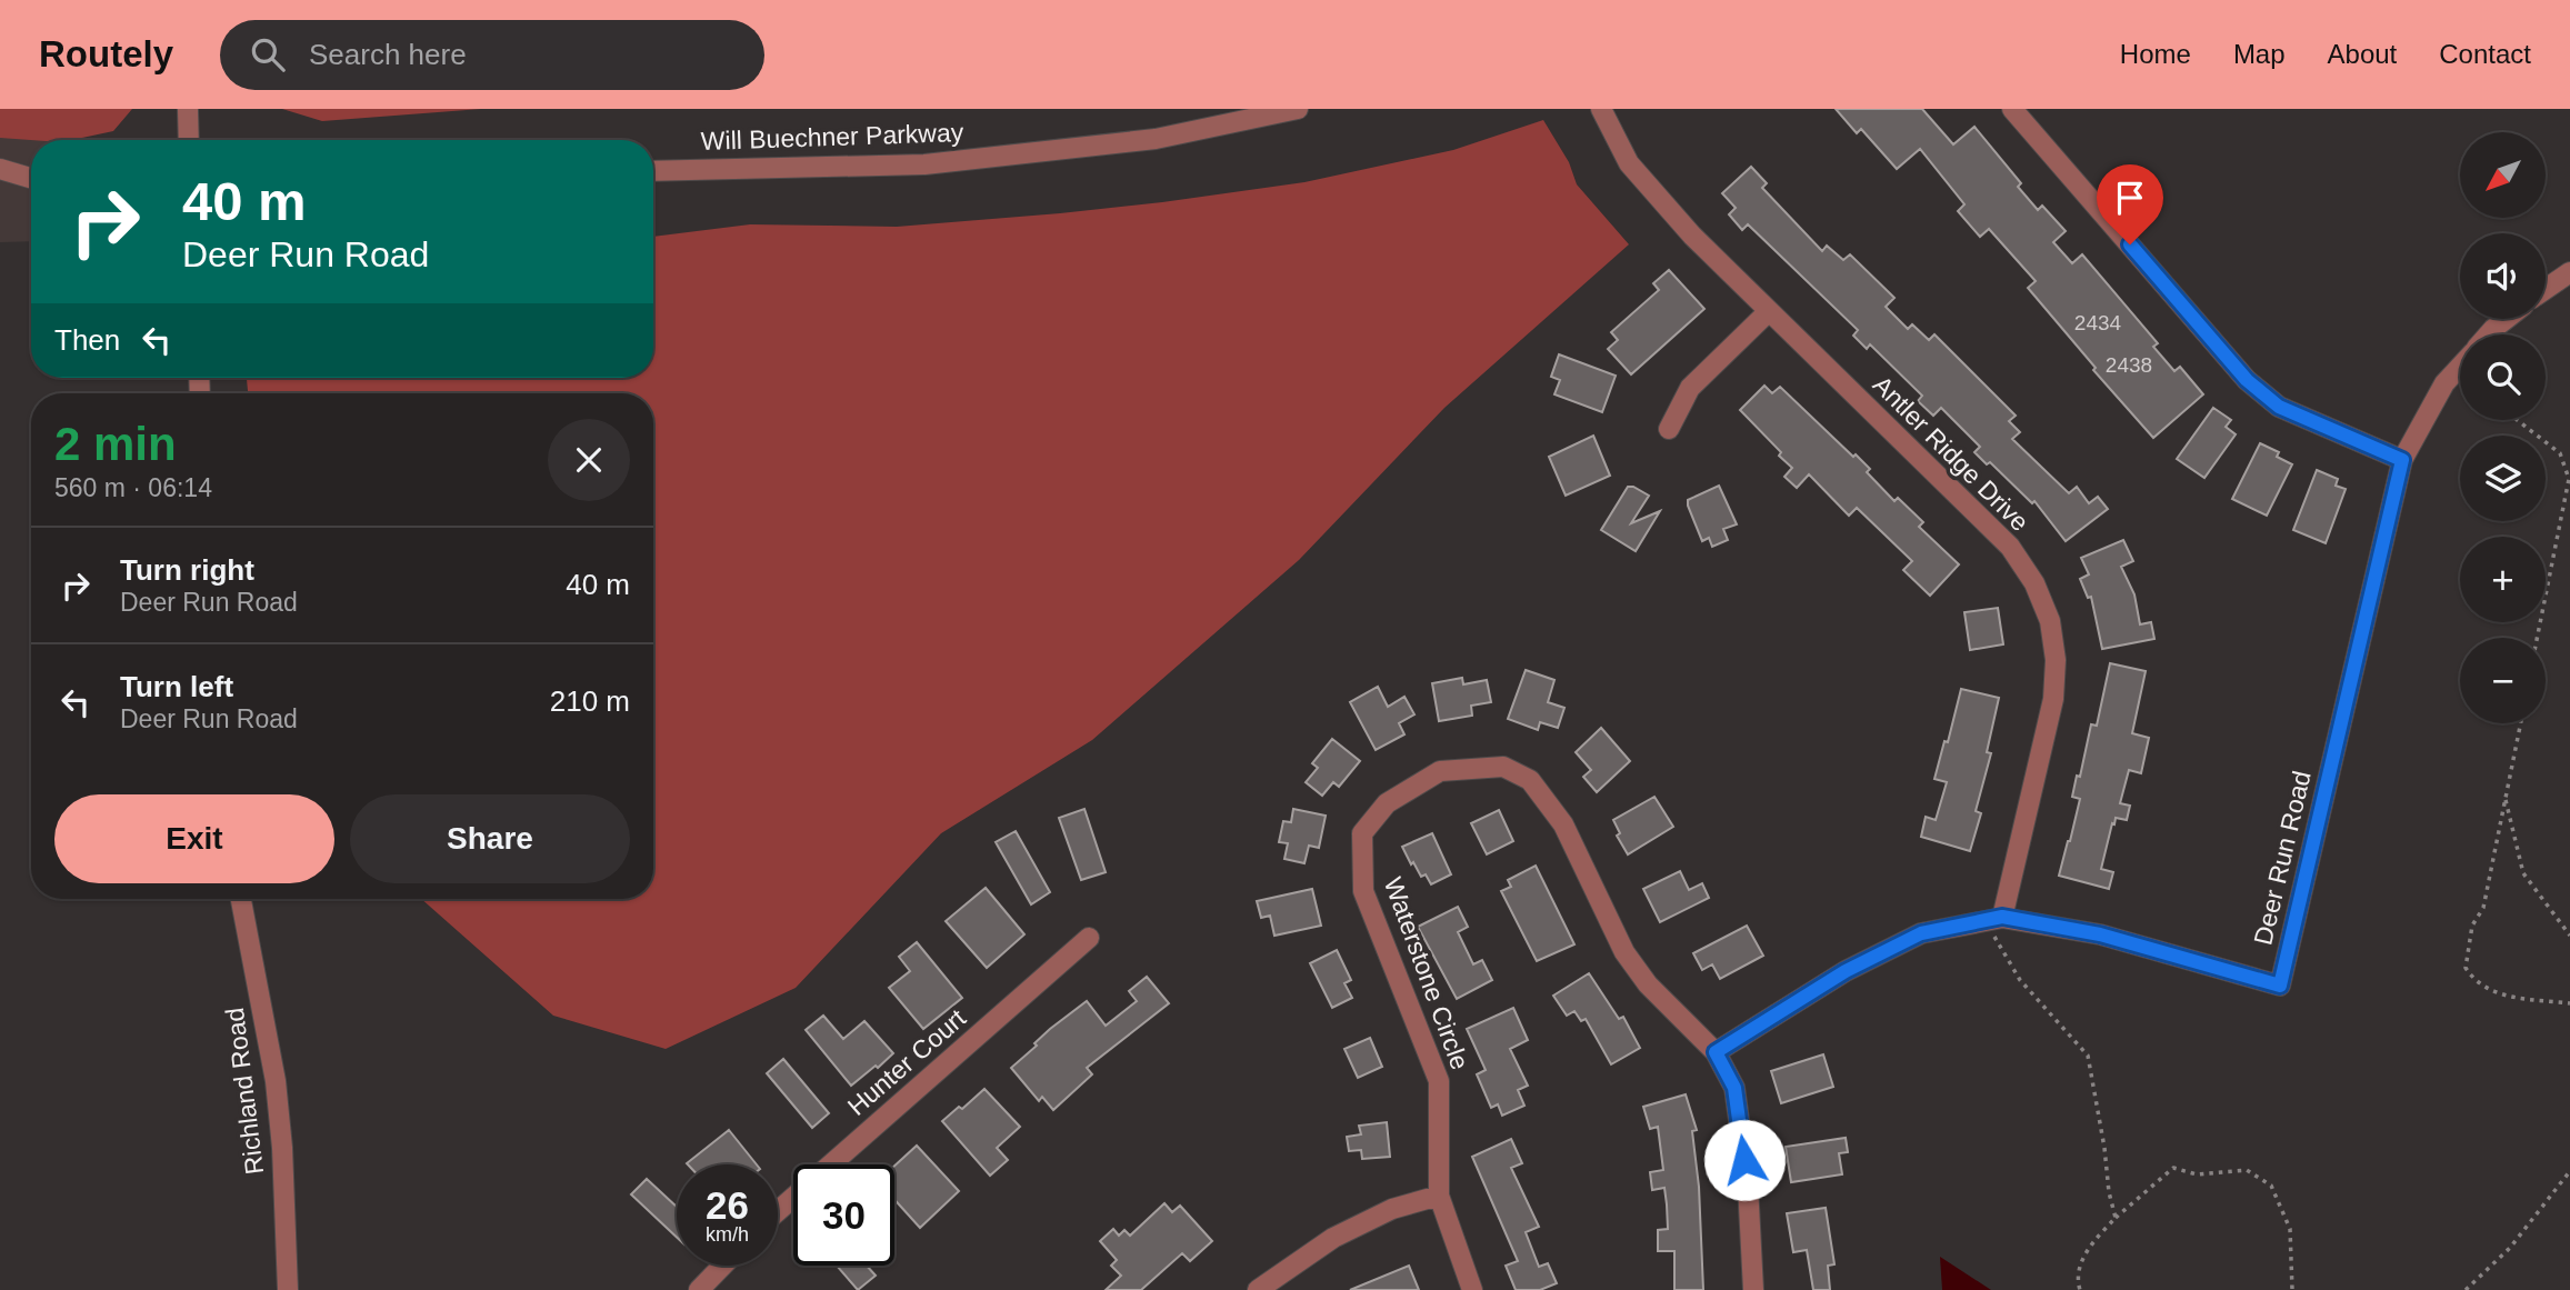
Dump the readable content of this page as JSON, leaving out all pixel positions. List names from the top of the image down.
{
  "streets": {
    "street": [
      "Will Buechner Parkway",
      "Antler Ridge Drive",
      "Deer Run Road",
      "Waterstone Circle",
      "Hunter Court",
      "Richland Road"
    ]
  },
  "crossings": [
    ["Antler Ridge Drive", "Deer Run Road"],
    ["Deer Run Road", "Waterstone Circle"]
  ],
  "house_numbers": ["2434", "2438"],
  "north": "bottom left",
  "page": {
    "header": "Routely",
    "search": "Search here",
    "nav": [
      "Home",
      "Map",
      "About",
      "Contact"
    ],
    "map_buttons": ["+", "−"],
    "turn": ["40 m", "Deer Run Road"],
    "then": "Then",
    "heading": ["2 min", "560 m · 06:14"],
    "list": [
      {
        "name": "Turn right",
        "note": "Deer Run Road",
        "value": "40 m"
      },
      {
        "name": "Turn left",
        "note": "Deer Run Road",
        "value": "210 m"
      }
    ],
    "buttons": ["Exit", "Share"],
    "speed": "26 km/h",
    "limit": "30"
  }
}
